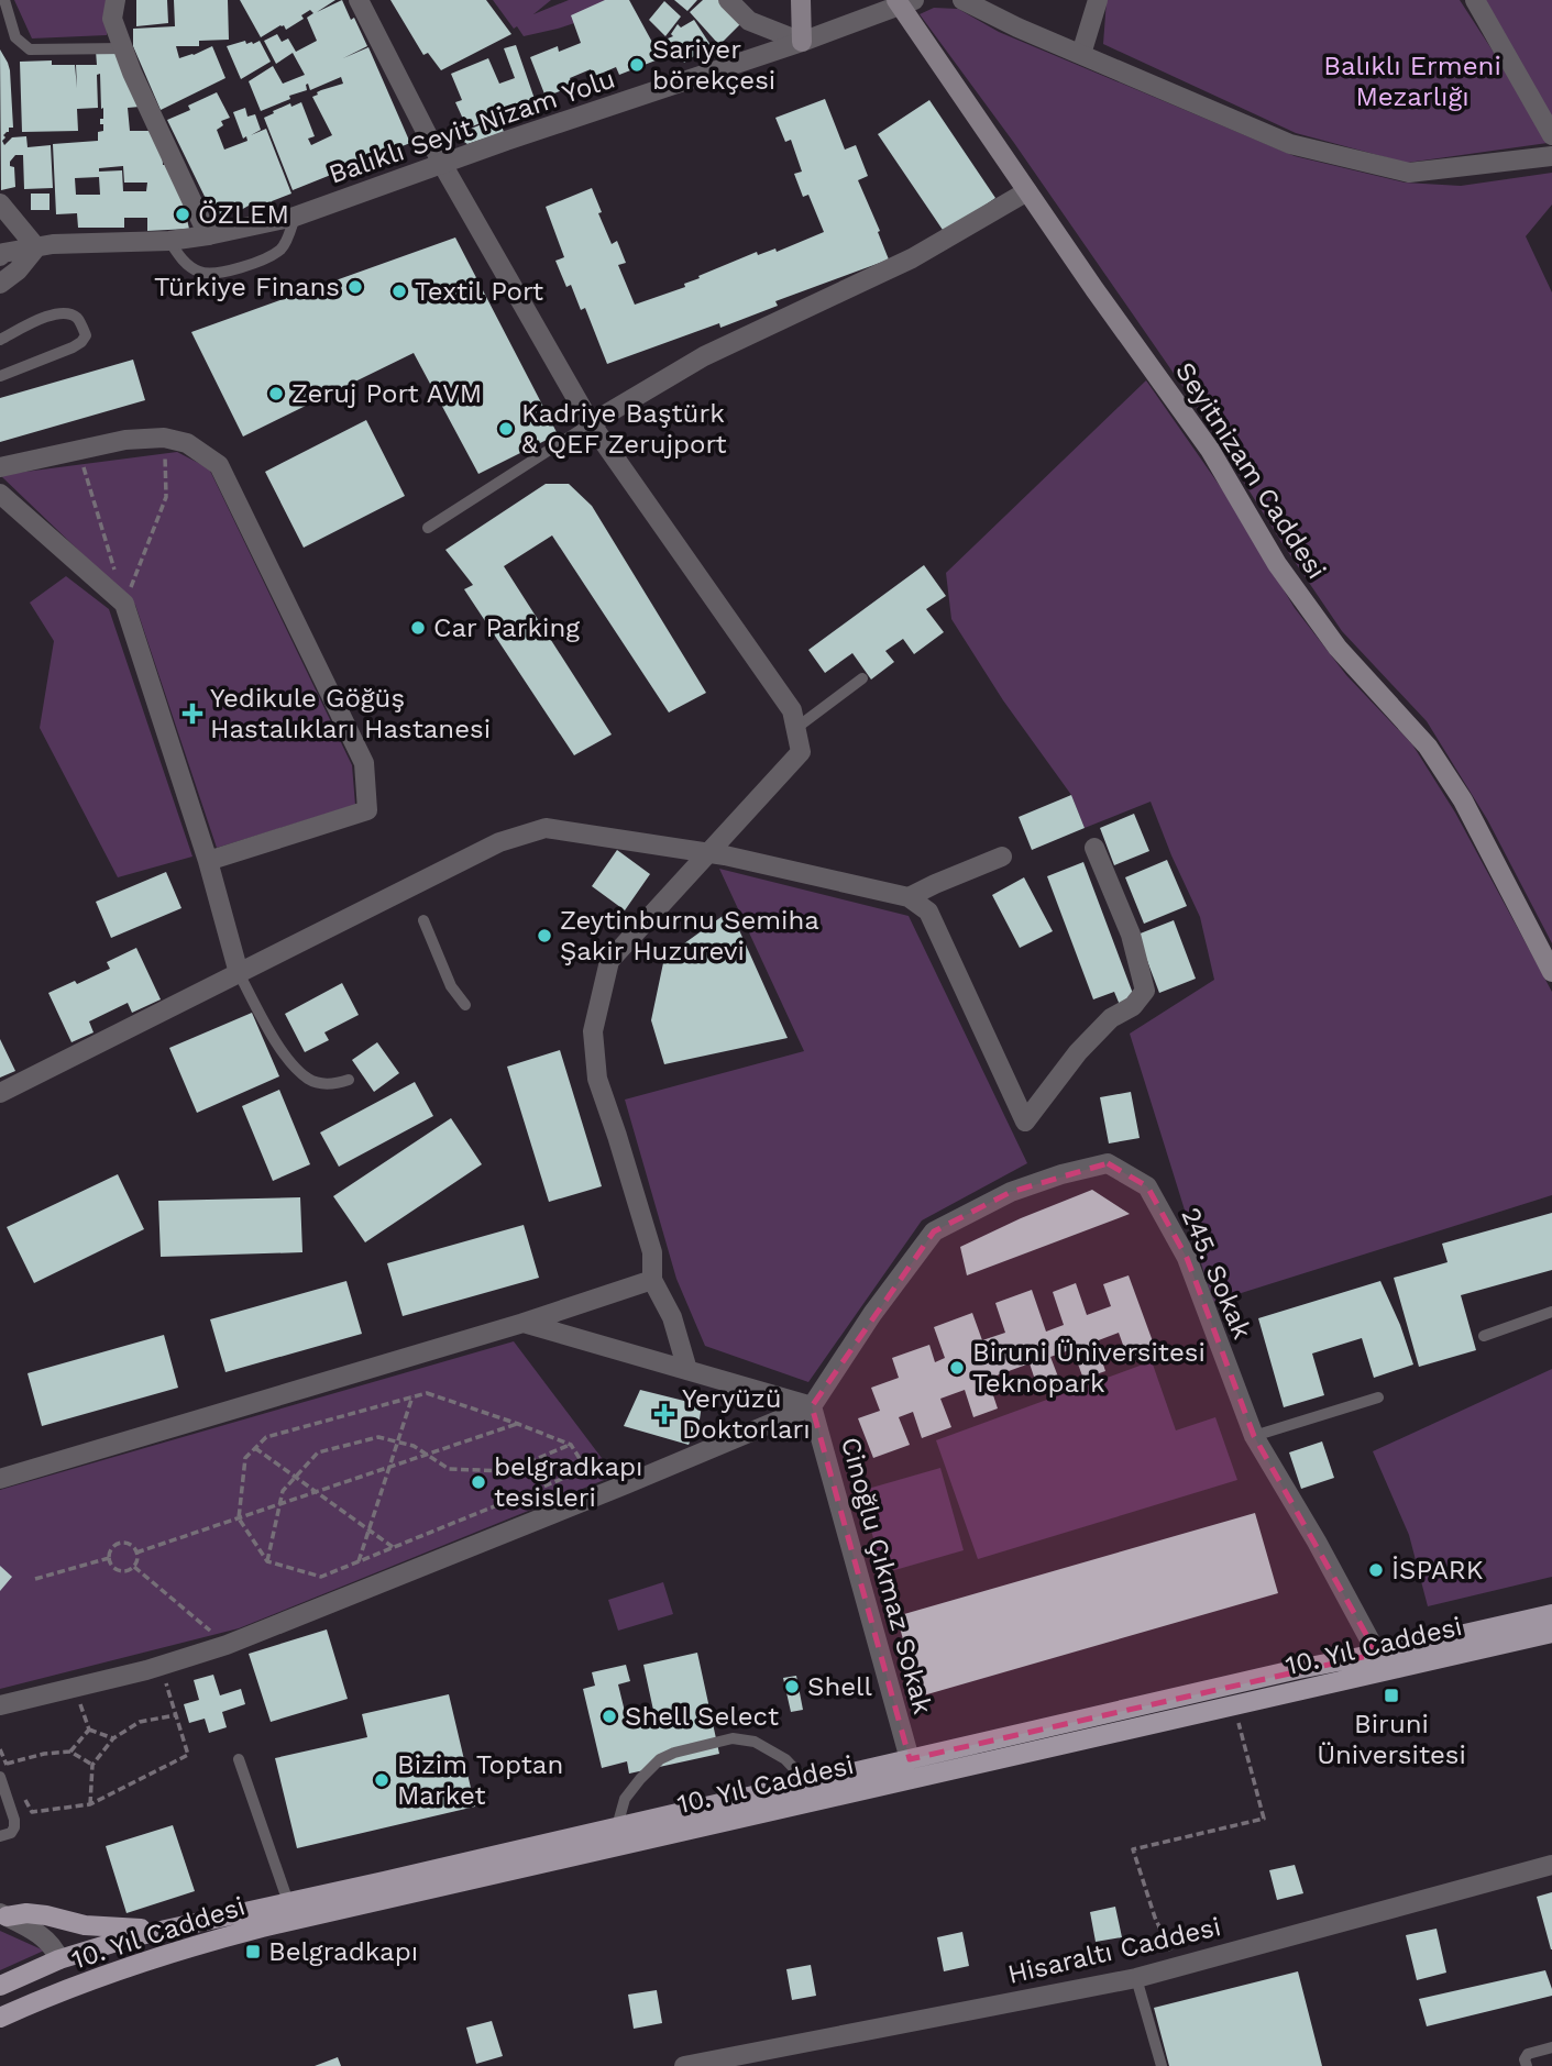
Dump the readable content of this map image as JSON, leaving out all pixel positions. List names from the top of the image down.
{
  "streets": {
    "main road": ["Seyitnizam Caddesi", "10. Yıl Caddesi"],
    "street": [
      "Balıklı Seyit Nizam Yolu",
      "245. Sokak",
      "Cinoğlu Çıkmaz Sokak",
      "Hisaraltı Caddesi"
    ]
  },
  "crossings": [
    ["Balıklı Seyit Nizam Yolu", "Seyitnizam Caddesi"],
    ["245. Sokak", "Cinoğlu Çıkmaz Sokak"],
    ["245. Sokak", "10. Yıl Caddesi"],
    ["Cinoğlu Çıkmaz Sokak", "10. Yıl Caddesi"]
  ],
  "parks": ["Balıklı Ermeni Mezarlığı"],
  "places": {
    "other": [
      "Sariyer börekçesi",
      "ÖZLEM",
      "Türkiye Finans",
      "Textil Port",
      "Zeruj Port AVM",
      "Kadriye Baştürk & QEF Zerujport",
      "Car Parking",
      "Zeytinburnu Semiha Şakir Huzurevi",
      "Biruni Üniversitesi Teknopark",
      "belgradkapı tesisleri",
      "İSPARK",
      "Shell",
      "Shell Select",
      "Bizim Toptan Market"
    ],
    "health": ["Yedikule Göğüş Hastalıkları Hastanesi", "Yeryüzü Doktorları"],
    "transit": ["Biruni Üniversitesi", "Belgradkapı"]
  }
}
